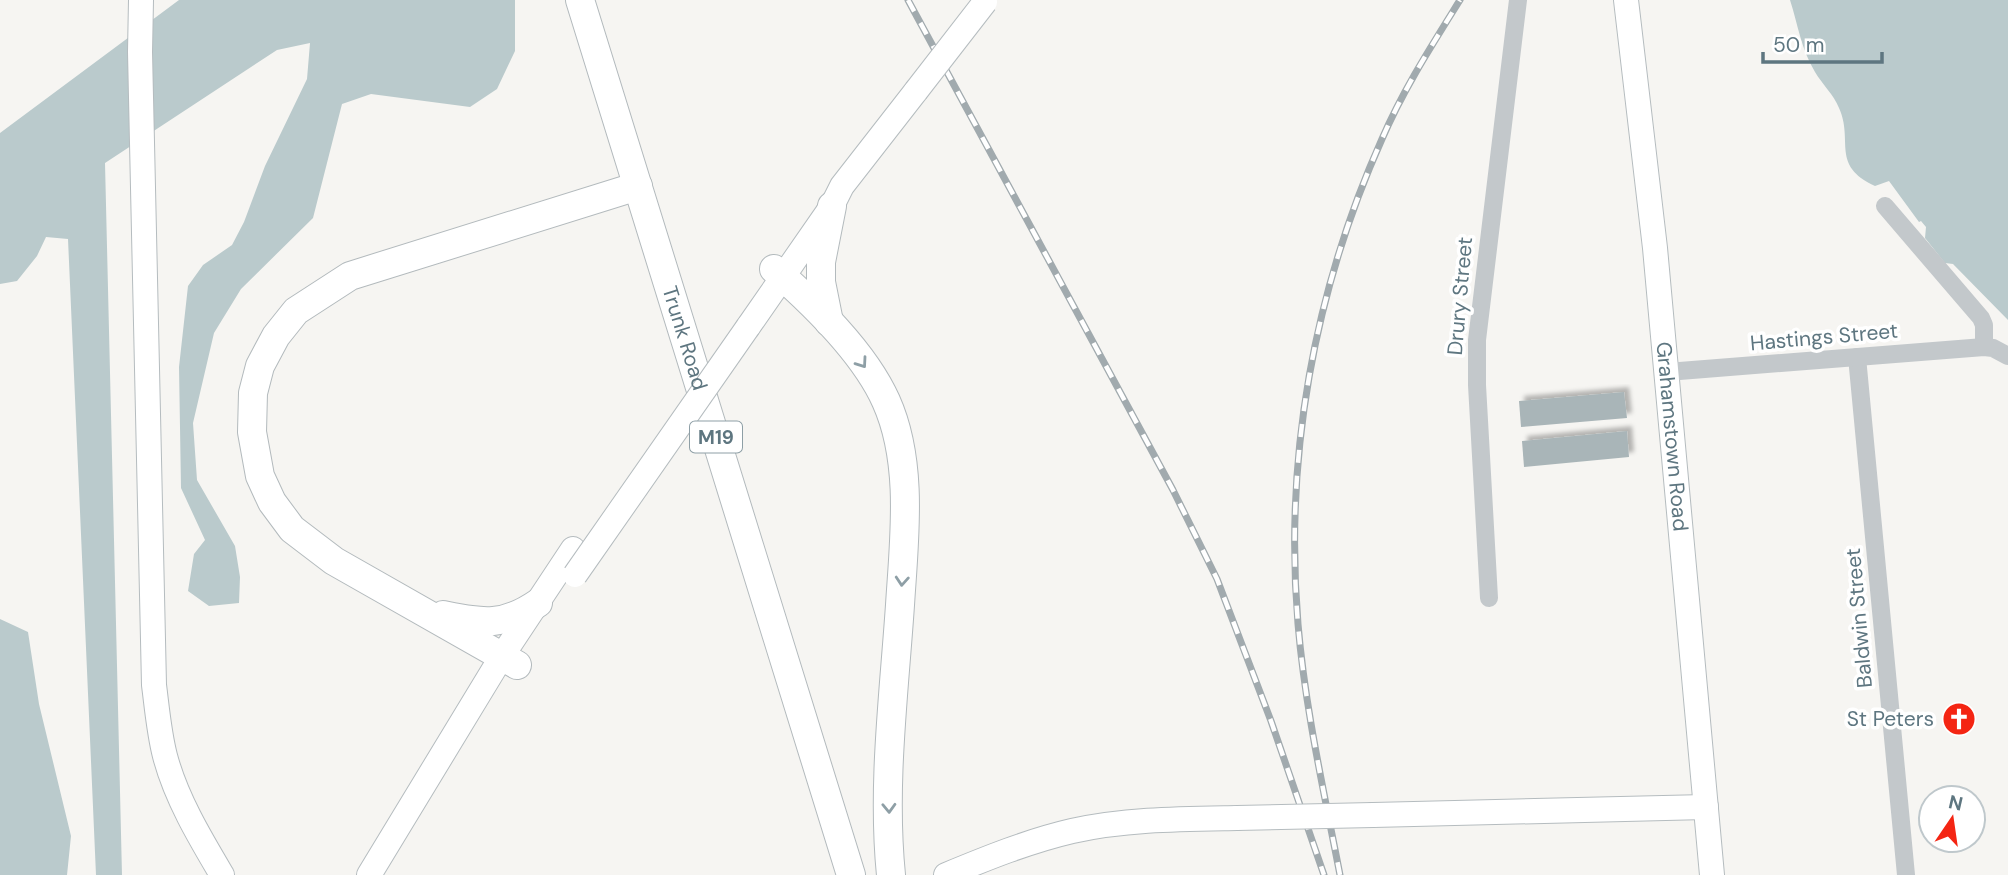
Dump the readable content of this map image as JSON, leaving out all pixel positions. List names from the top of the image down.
{
  "streets": {
    "main road": ["Trunk Road", "M19", "Grahamstown Road"],
    "street": ["Drury Street", "Hastings Street", "Baldwin Street"]
  },
  "crossings": [
    ["Hastings Street", "Grahamstown Road"],
    ["Hastings Street", "Baldwin Street"]
  ],
  "places": {
    "church": ["St Peters"]
  },
  "scale_bar": "50 m",
  "north": "top"
}
